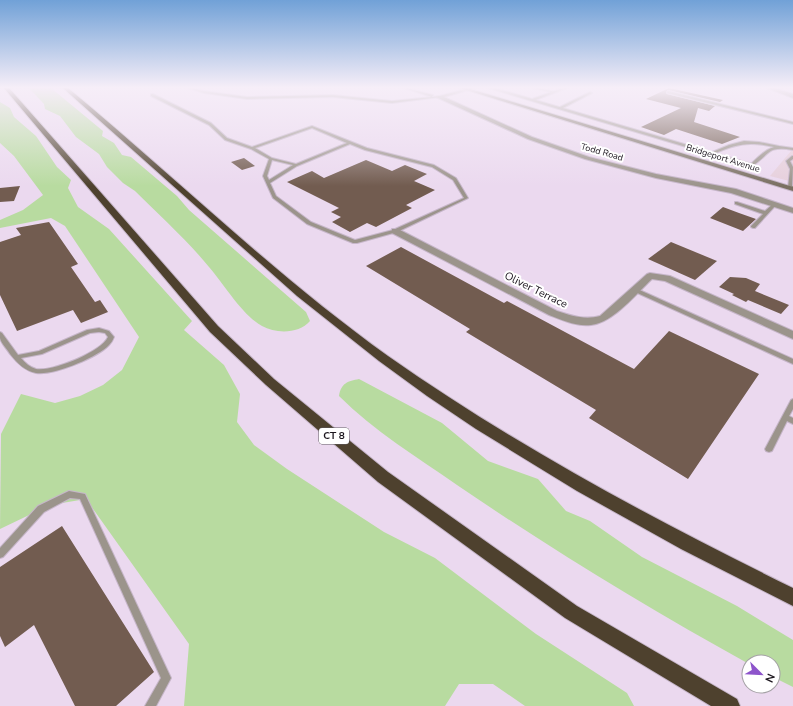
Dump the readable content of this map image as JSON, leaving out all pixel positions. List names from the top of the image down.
{
  "streets": {
    "highway": ["CT 8"],
    "main road": ["Bridgeport Avenue"],
    "street": ["Todd Road", "Oliver Terrace"]
  },
  "north": "bottom right"
}
